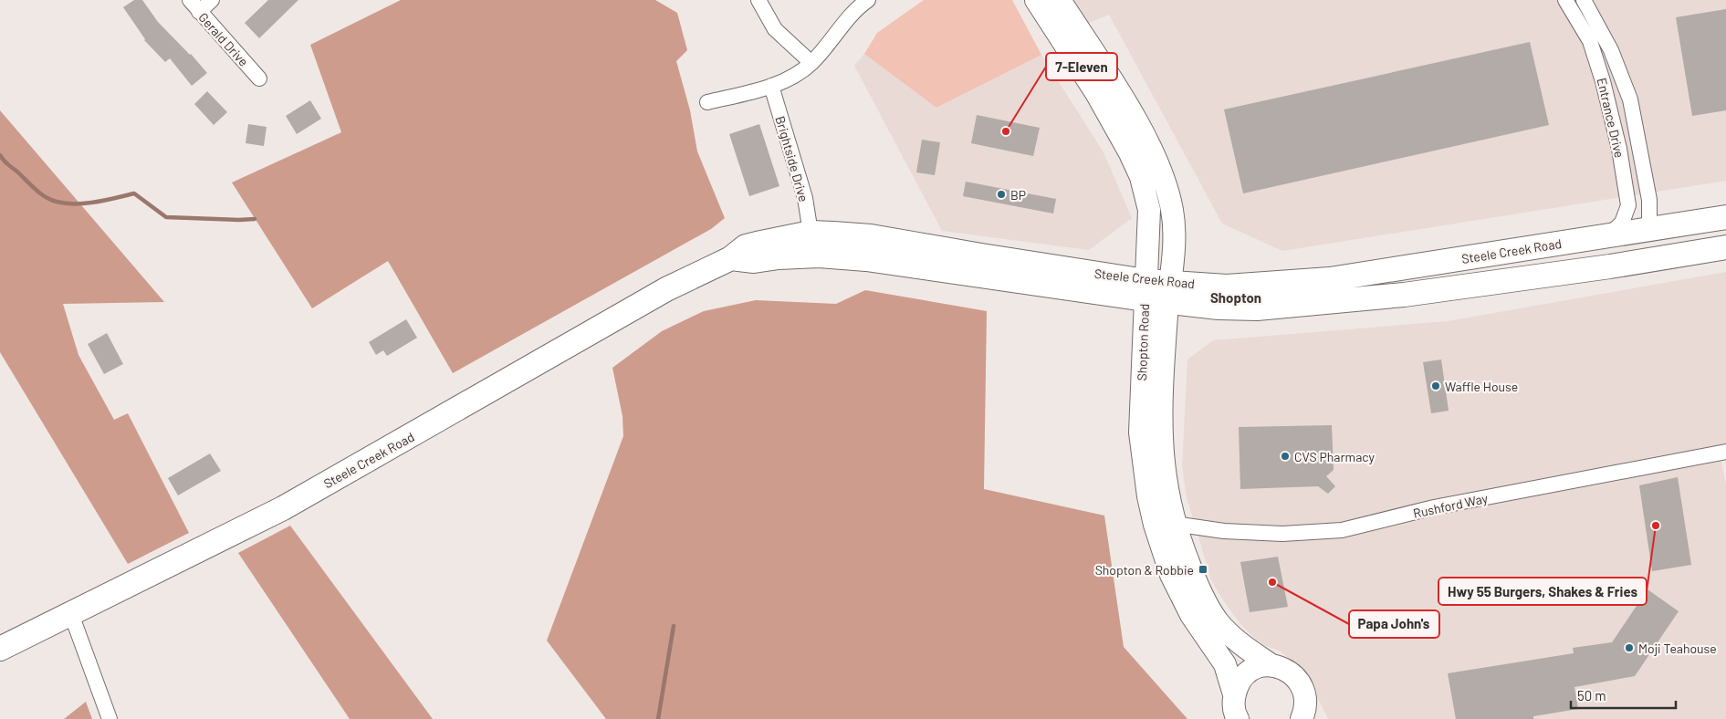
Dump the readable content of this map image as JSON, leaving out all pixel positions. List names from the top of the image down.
{
  "streets": {
    "main road": ["Steele Creek Road"],
    "street": [
      "Gerald Drive",
      "Entrance Drive",
      "Brightside Drive",
      "Shopton Road",
      "Rushford Way"
    ]
  },
  "crossings": [
    ["Entrance Drive", "Steele Creek Road"],
    ["Brightside Drive", "Steele Creek Road"],
    ["Steele Creek Road", "Shopton Road"],
    ["Shopton Road", "Rushford Way"]
  ],
  "districts": ["Shopton"],
  "places": {
    "other": [
      "7-Eleven",
      "BP",
      "Waffle House",
      "CVS Pharmacy",
      "Hwy 55 Burgers, Shakes & Fries",
      "Papa John's",
      "Moji Teahouse"
    ],
    "transit": ["Shopton & Robbie"]
  },
  "scale_bar": "50 m"
}
